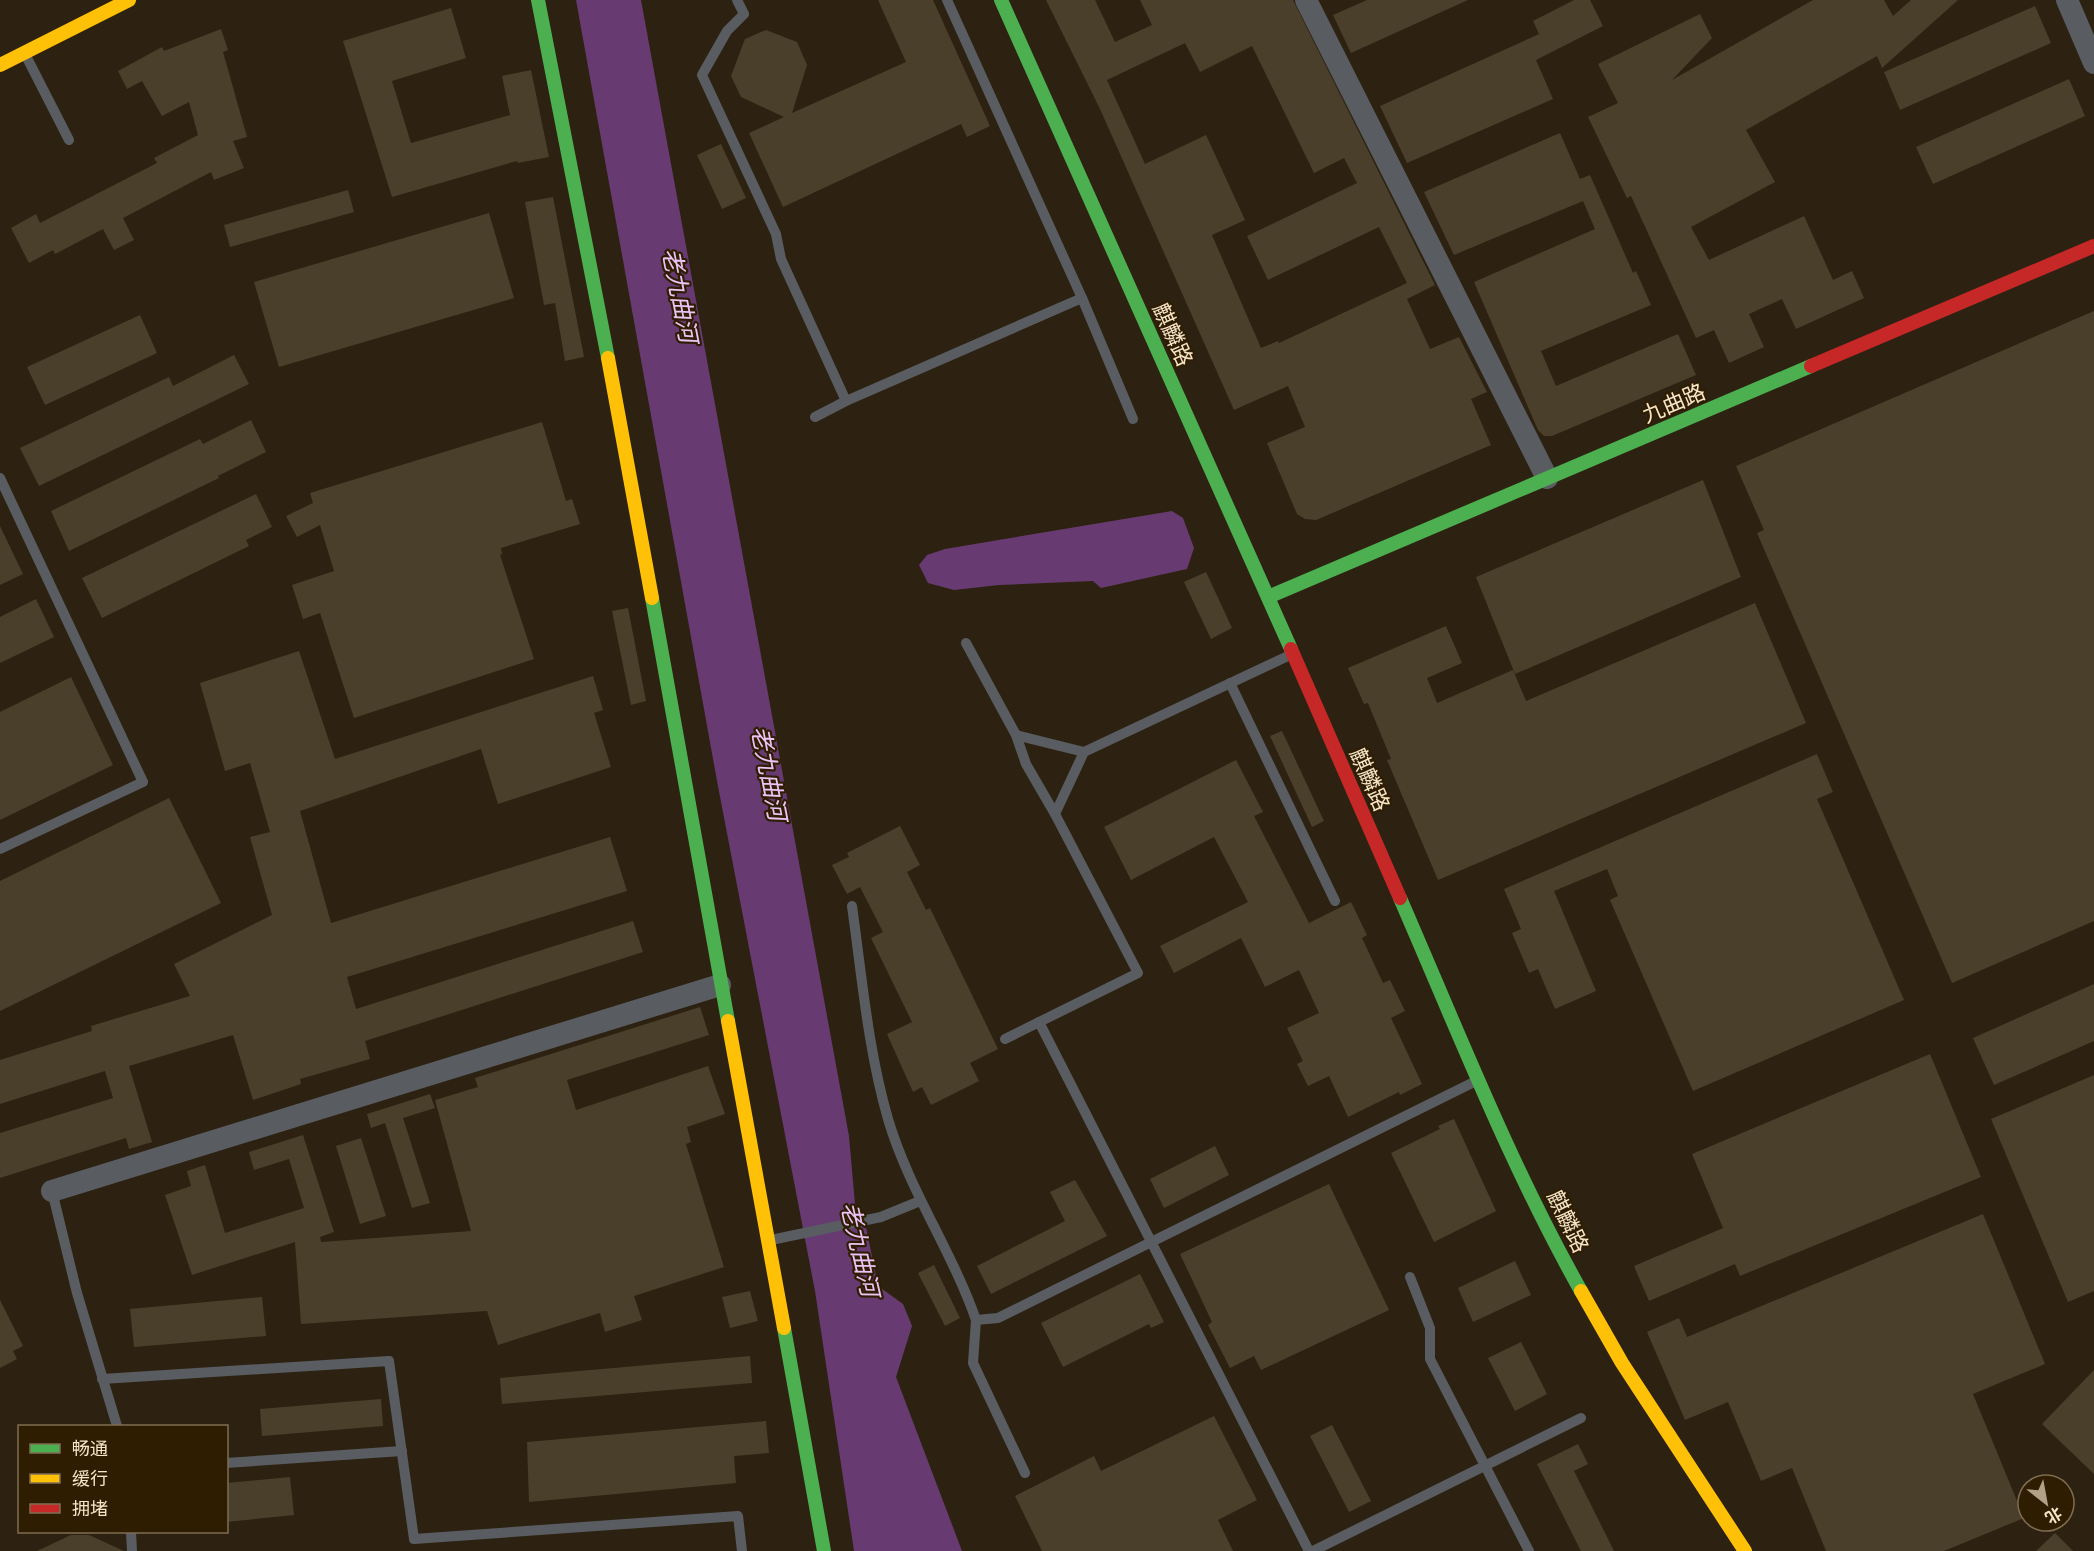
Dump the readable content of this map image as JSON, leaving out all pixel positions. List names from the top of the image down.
{
  "streets": {
    "street": ["麒麟路", "九曲路"]
  },
  "crossings": [
    ["麒麟路", "九曲路"]
  ],
  "water": ["老九曲河"],
  "legend": ["畅通", "缓行", "拥堵"],
  "north": "bottom right"
}
